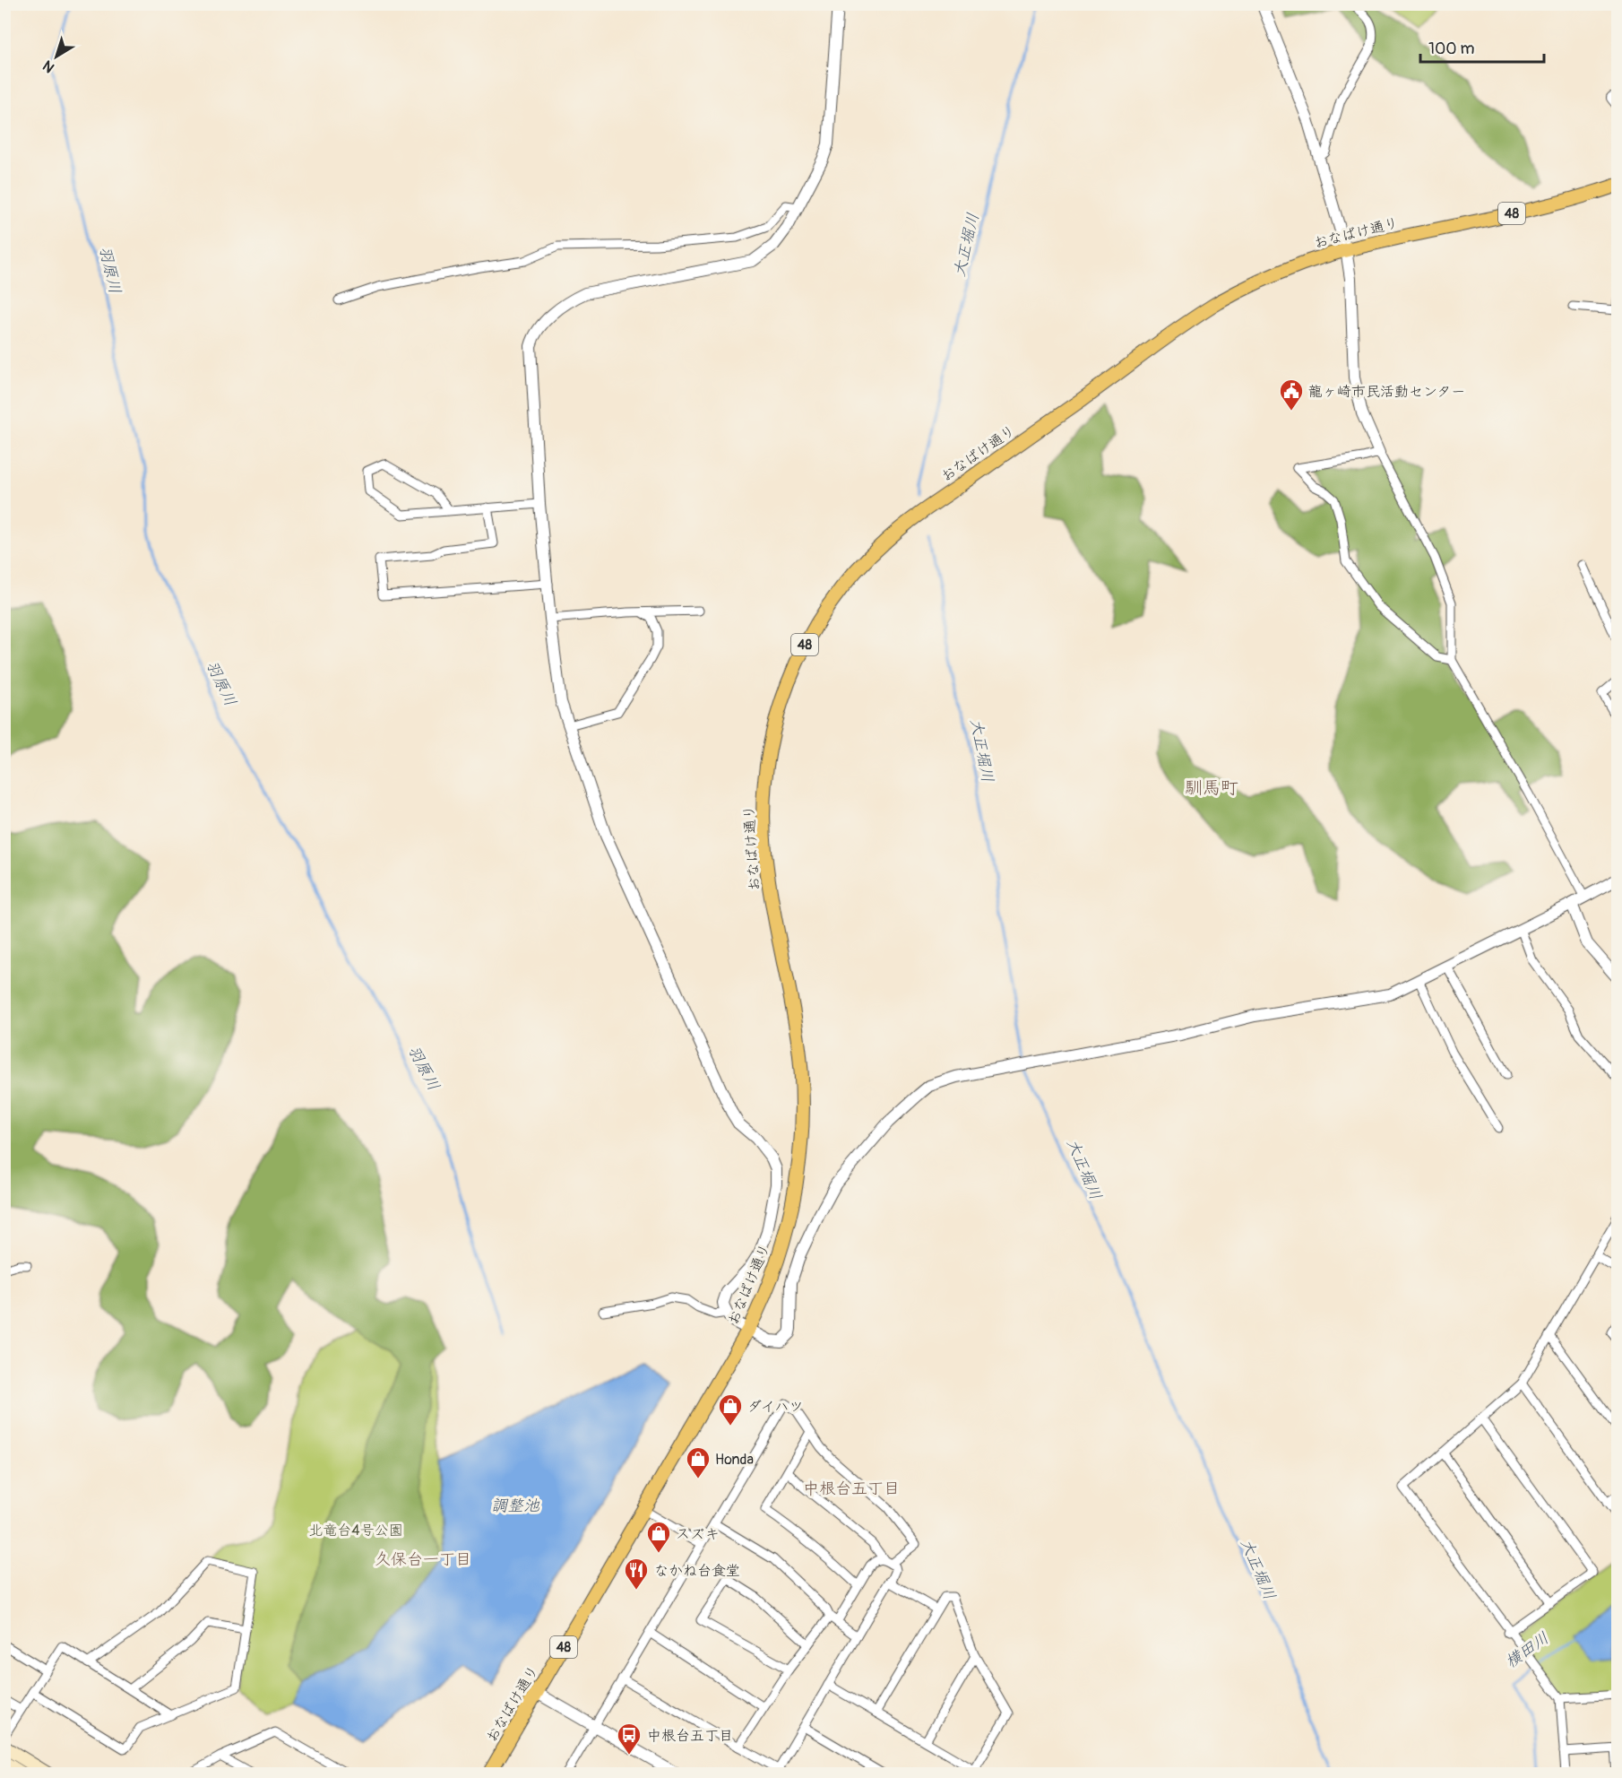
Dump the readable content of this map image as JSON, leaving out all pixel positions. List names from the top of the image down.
{
  "streets": {
    "main road": ["48", "おなばけ通り"]
  },
  "districts": ["馴馬町", "中根台五丁目", "久保台一丁目"],
  "water": [
    "大正堀川",
    "羽原川",
    "調整池",
    "横田川"
  ],
  "parks": ["北竜台4号公園"],
  "places": {
    "public building": ["龍ヶ崎市民活動センター"],
    "shop": ["ダイハツ", "Honda", "スズキ"],
    "restaurant": ["なかね台食堂"],
    "bus stop": ["中根台五丁目"]
  },
  "scale_bar": "100 m",
  "north": "bottom left"
}
